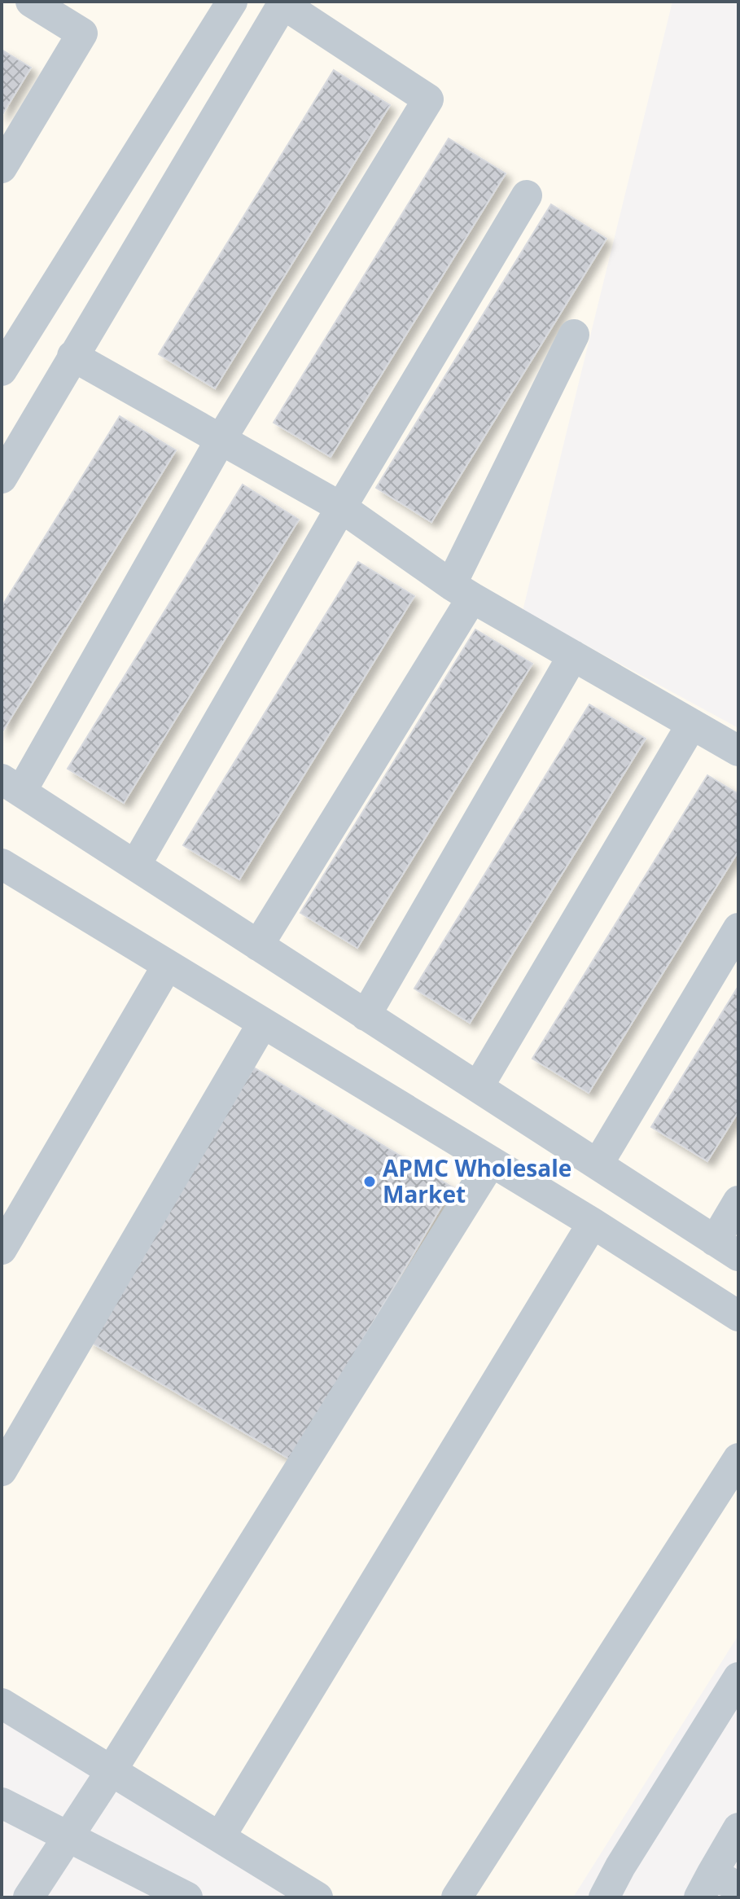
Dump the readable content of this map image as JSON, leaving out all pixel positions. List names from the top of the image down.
{
  "places": ["APMC Wholesale Market"]
}
